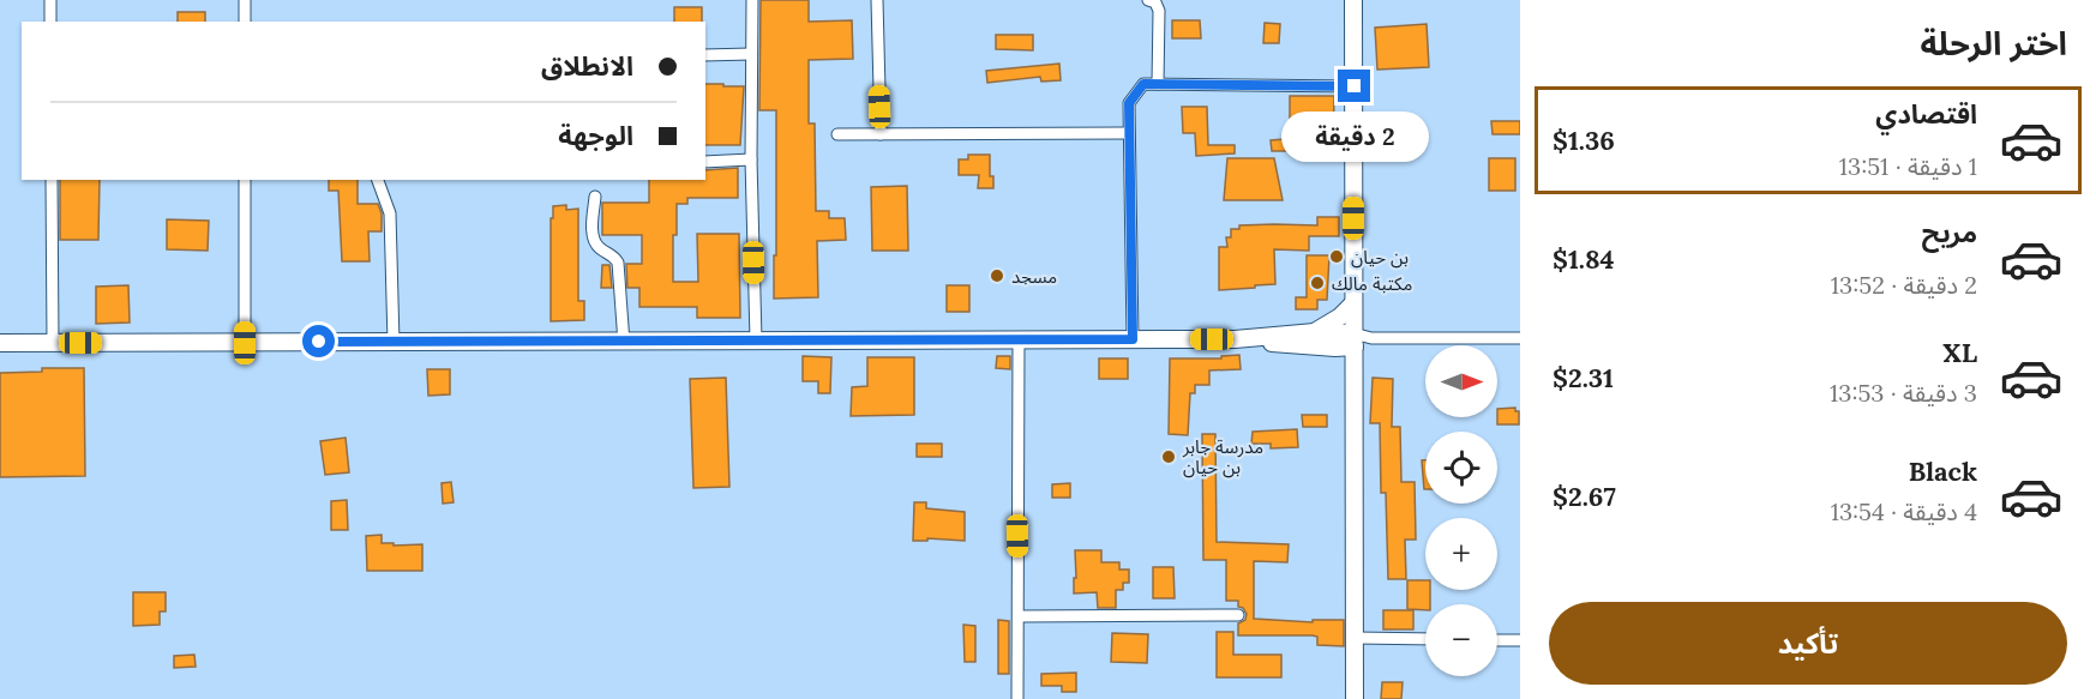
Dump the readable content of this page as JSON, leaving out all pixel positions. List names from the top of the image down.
{
  "places": [
    "بن حيان",
    "مسجد",
    "مكتبة مالك",
    "مدرسة جابر بن حيان"
  ],
  "north": "right",
  "page": {
    "heading": "اختر الرحلة",
    "banner": ["الانطلاق", "الوجهة"],
    "list": [
      {
        "name": "اقتصادي",
        "note": "1 دقيقة · 13:51",
        "value": "$1.36"
      },
      {
        "name": "مريح",
        "note": "2 دقيقة · 13:52",
        "value": "$1.84"
      },
      {
        "name": "XL",
        "note": "3 دقيقة · 13:53",
        "value": "$2.31"
      },
      {
        "name": "Black",
        "note": "4 دقيقة · 13:54",
        "value": "$2.67"
      }
    ],
    "bubble": "2 دقيقة",
    "map_buttons": ["+", "−"],
    "buttons": "تأكيد"
  }
}
